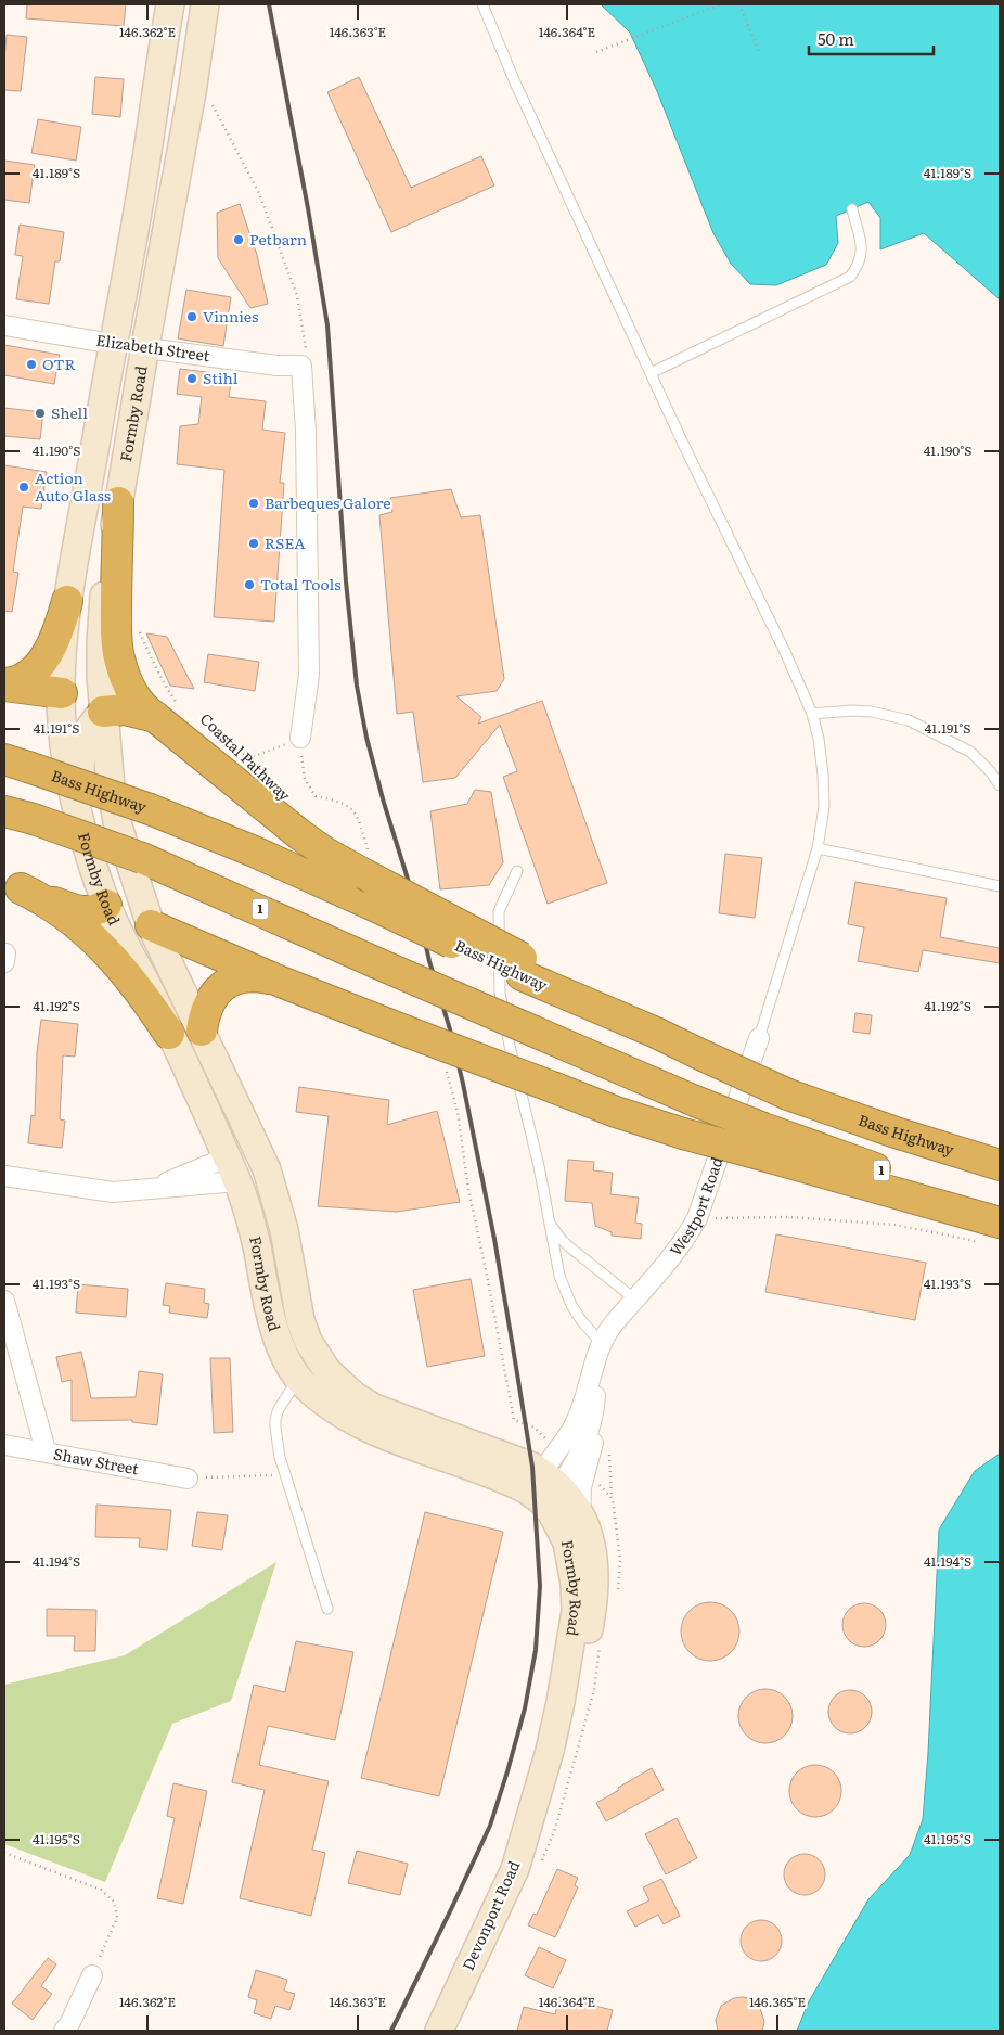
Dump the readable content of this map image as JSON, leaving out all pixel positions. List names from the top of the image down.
{
  "streets": {
    "highway": ["Bass Highway", "1"],
    "main road": ["Elizabeth Street", "Formby Road", "Devonport Road"],
    "street": ["Westport Road", "Shaw Street"]
  },
  "crossings": [
    ["Elizabeth Street", "Formby Road"],
    ["Formby Road", "Westport Road"],
    ["Formby Road", "Devonport Road"]
  ],
  "places": [
    "Petbarn",
    "Vinnies",
    "OTR",
    "Stihl",
    "Shell",
    "Action Auto Glass",
    "Barbeques Galore",
    "RSEA",
    "Total Tools"
  ],
  "scale_bar": "50 m",
  "coordinates": [
    "146.362°E",
    "146.363°E",
    "146.364°E",
    "41.189°S",
    "41.190°S",
    "41.191°S",
    "41.192°S",
    "41.193°S",
    "41.194°S",
    "41.195°S",
    "146.365°E"
  ]
}
